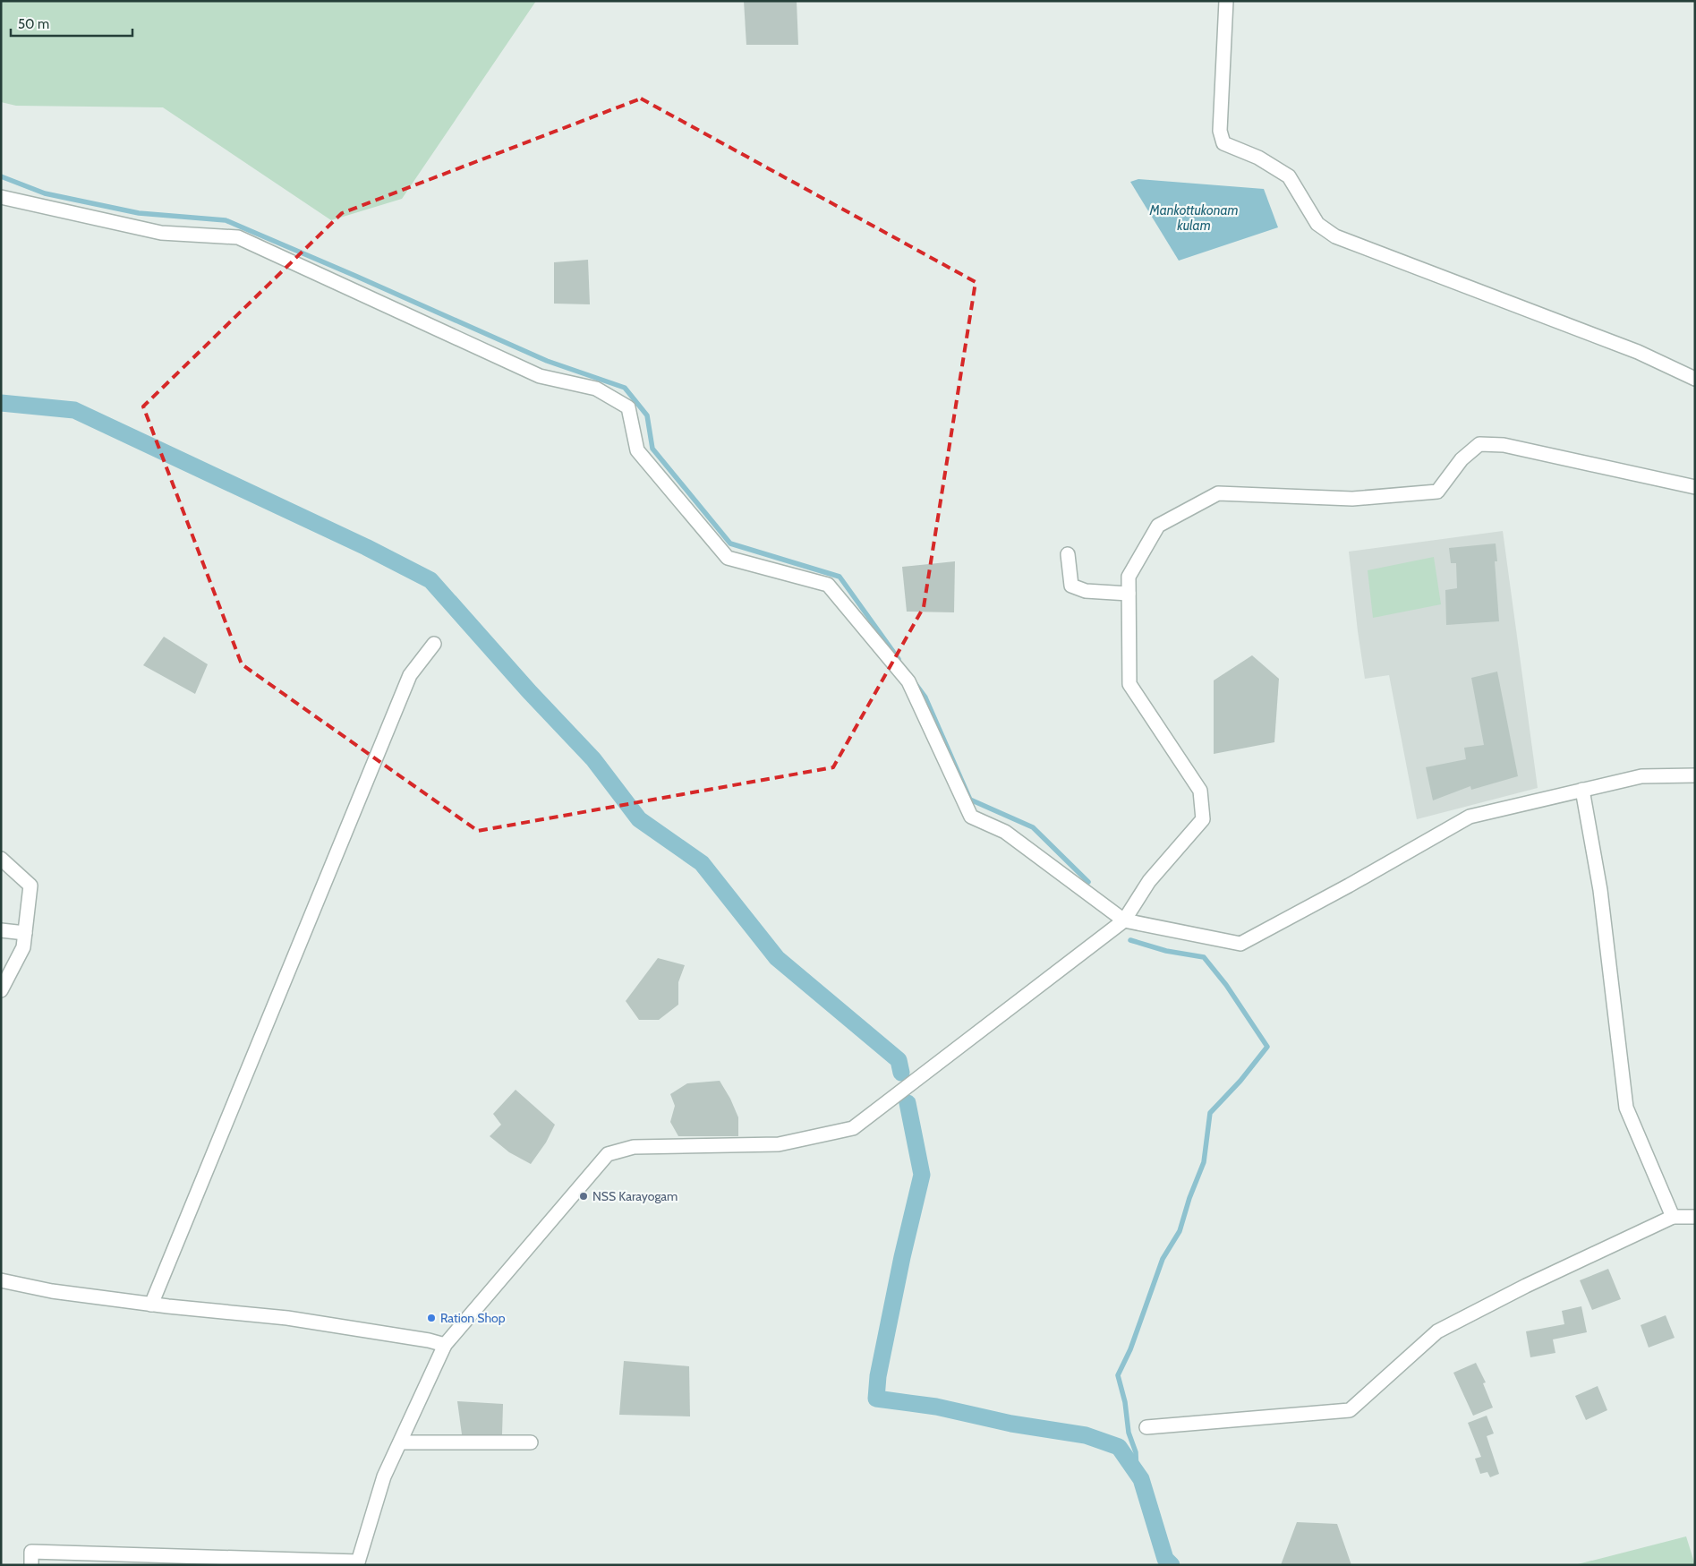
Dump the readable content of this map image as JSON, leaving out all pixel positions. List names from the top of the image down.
{
  "water": ["Mankottukonam kulam"],
  "places": ["NSS Karayogam", "Ration Shop"],
  "scale_bar": "50 m"
}
